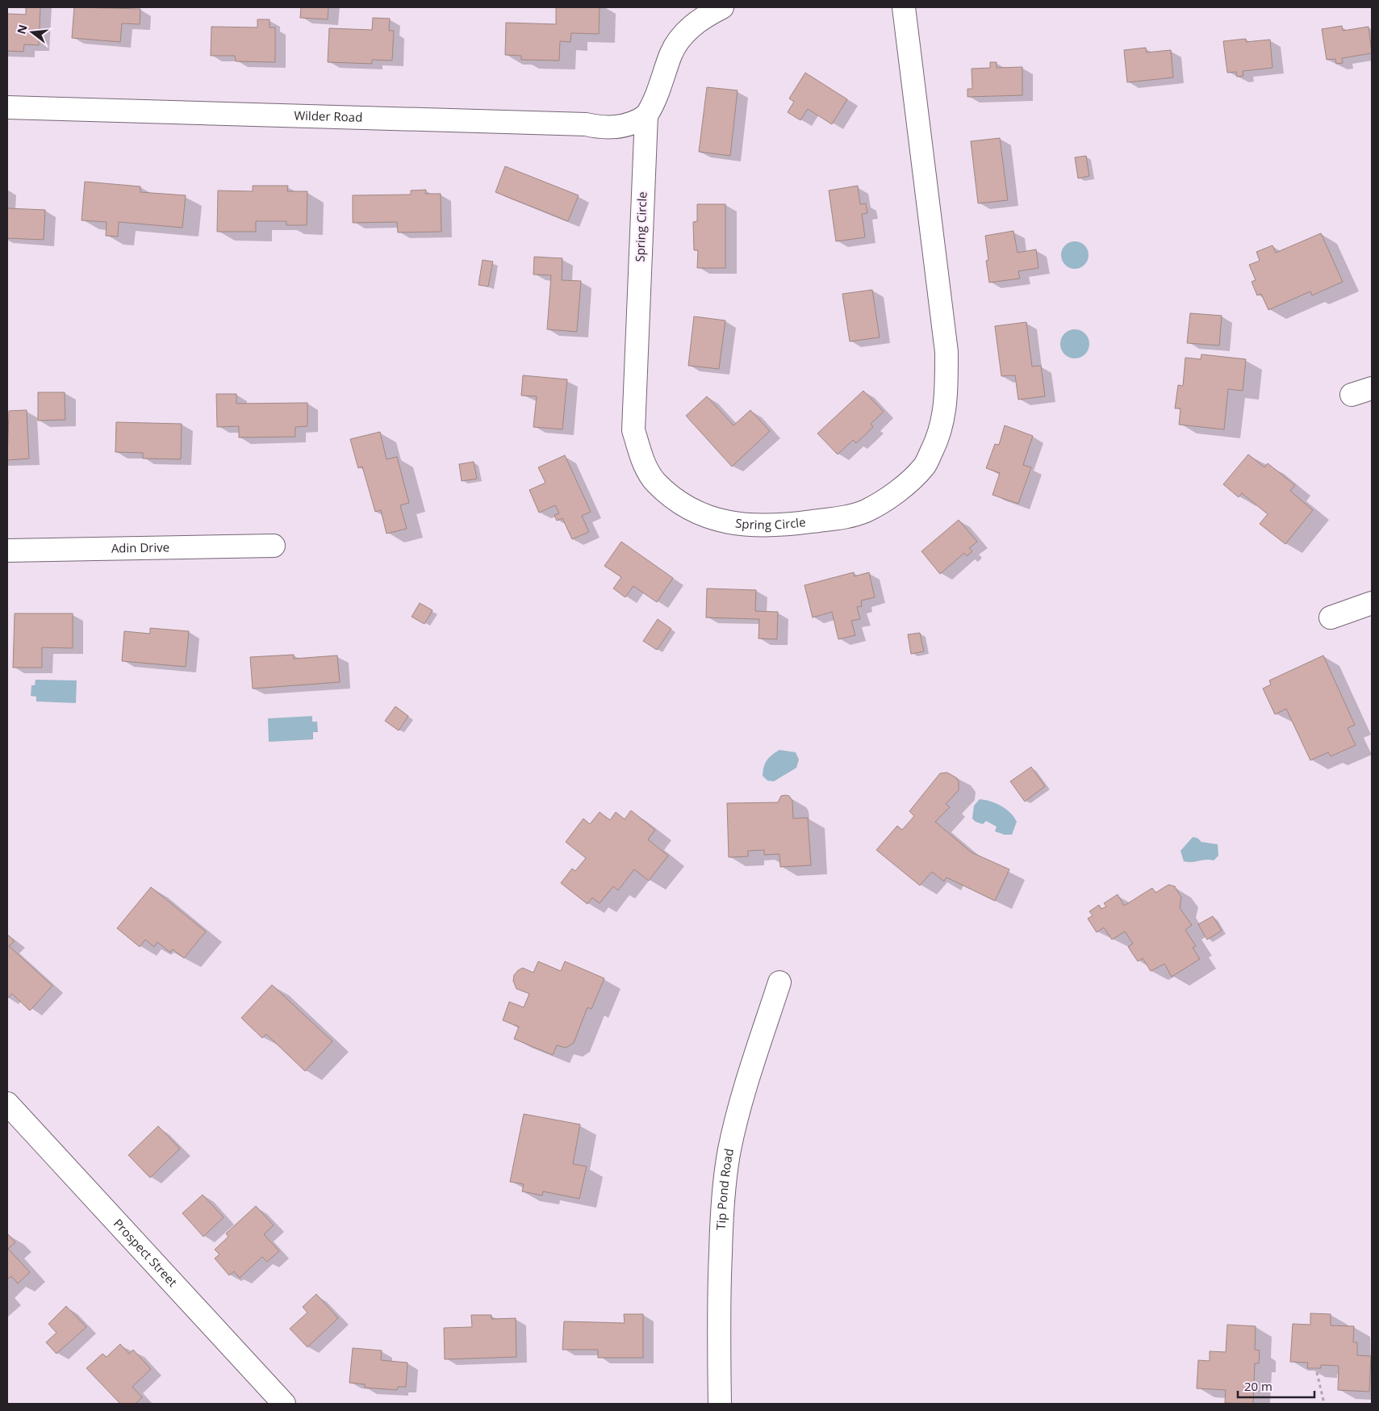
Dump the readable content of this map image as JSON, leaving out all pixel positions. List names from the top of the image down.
{
  "streets": {
    "street": [
      "Wilder Road",
      "Spring Circle",
      "Adin Drive",
      "Tip Pond Road",
      "Prospect Street"
    ]
  },
  "crossings": [
    ["Wilder Road", "Spring Circle"]
  ],
  "scale_bar": "20 m",
  "north": "left"
}
